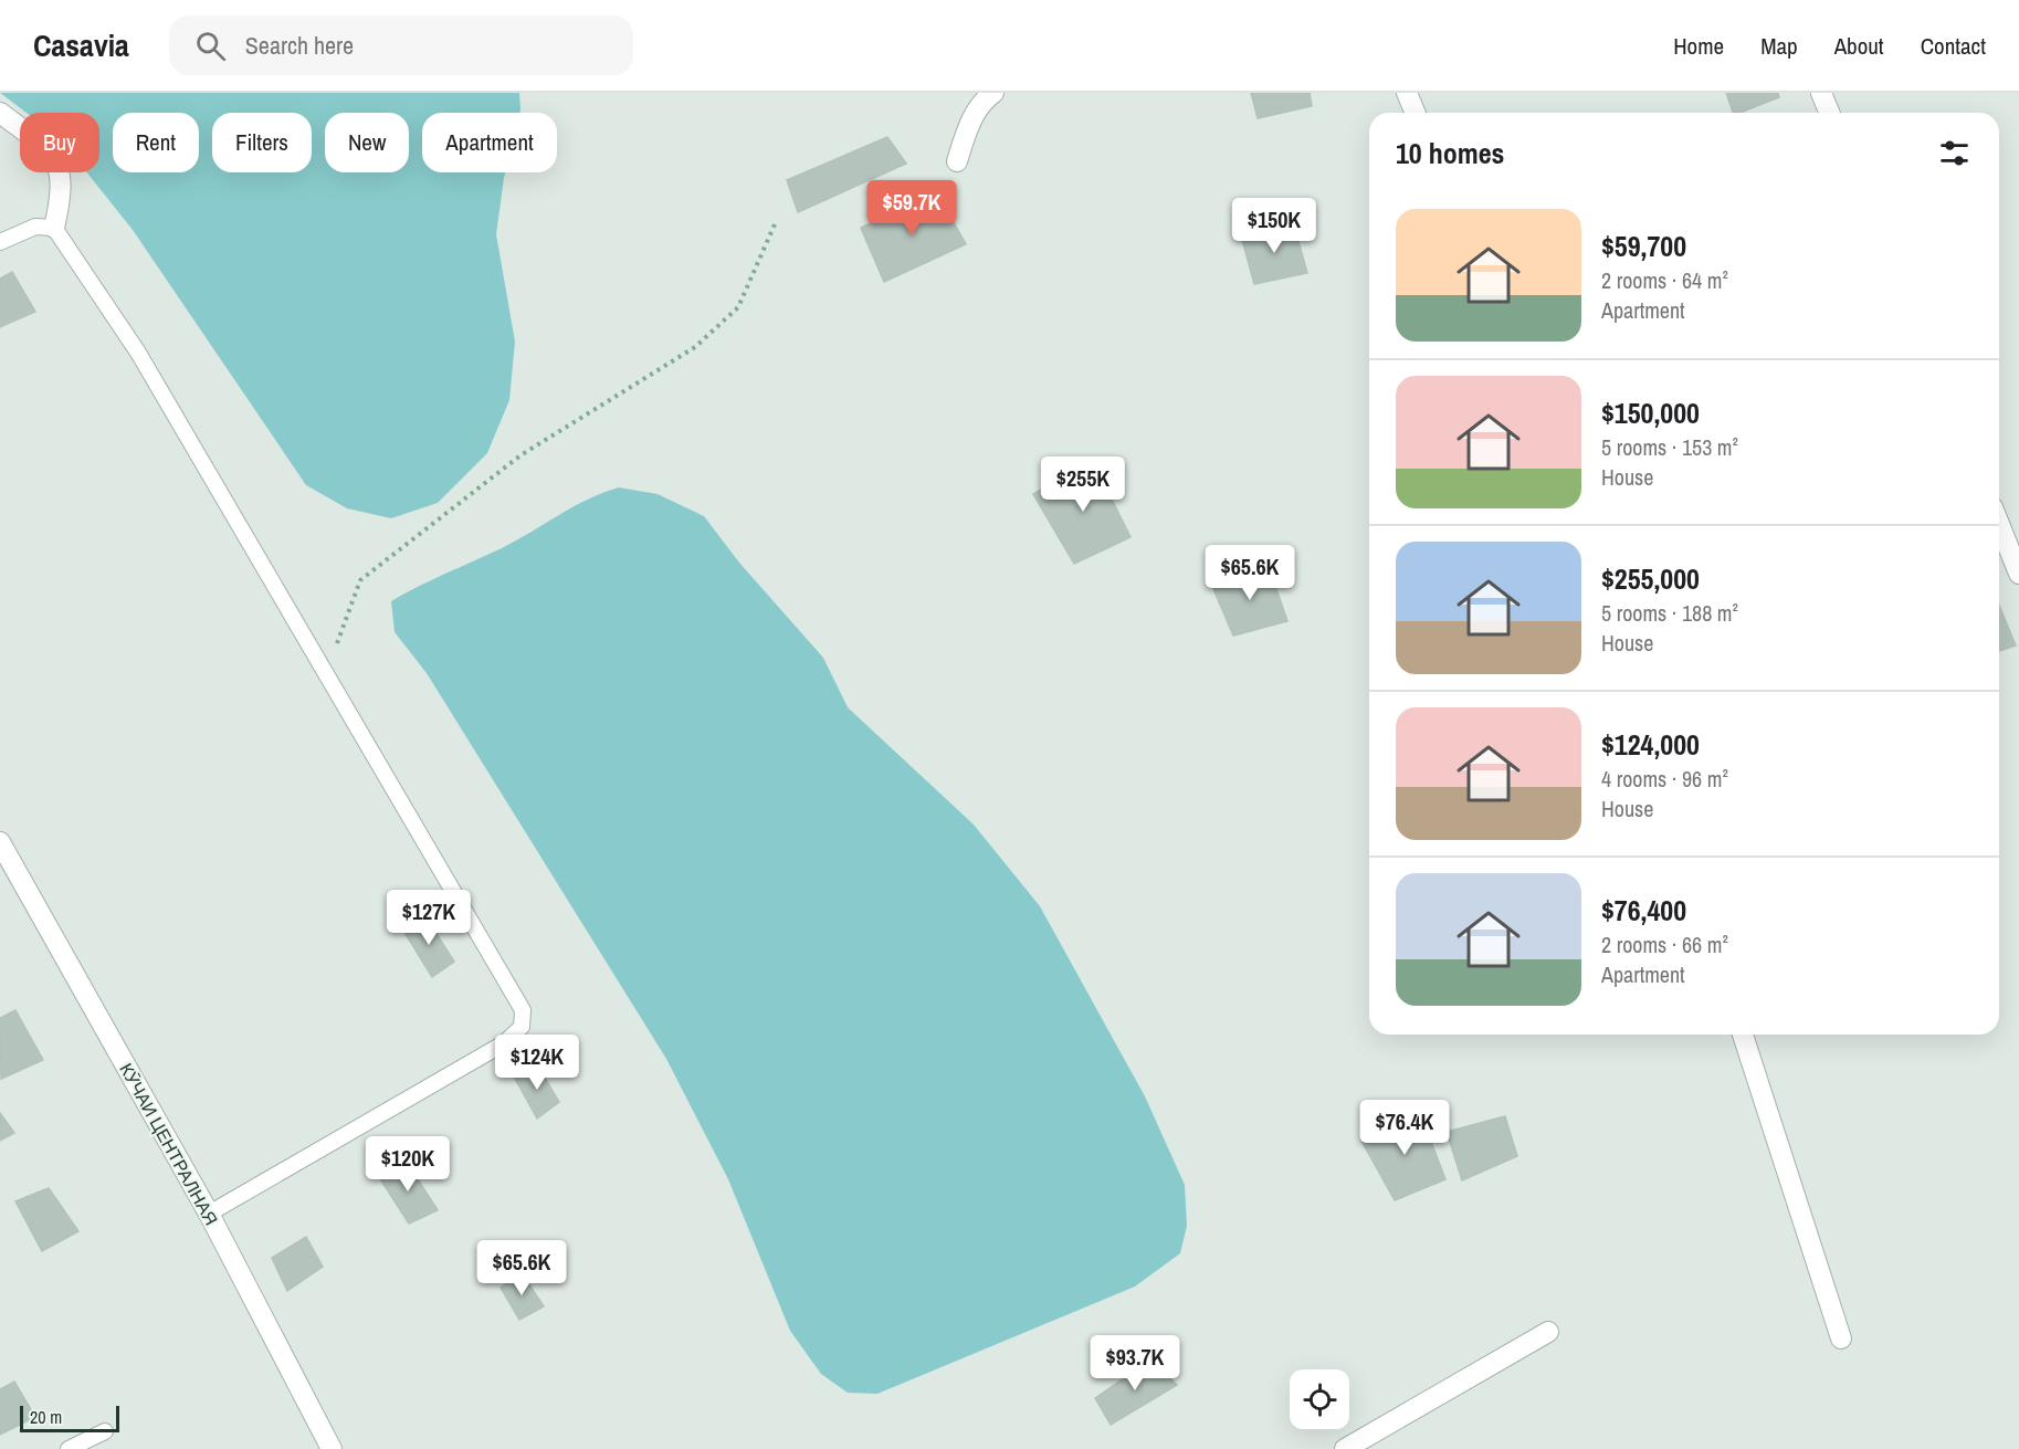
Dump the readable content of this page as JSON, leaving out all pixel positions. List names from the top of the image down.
{
  "streets": {
    "street": ["КӮЧАИ ЦЕНТРАЛНАЯ"]
  },
  "scale_bar": "20 m",
  "page": {
    "header": "Casavia",
    "search": "Search here",
    "nav": [
      "Home",
      "Map",
      "About",
      "Contact"
    ],
    "chip": [
      "Buy",
      "Rent",
      "Filters",
      "New",
      "Apartment"
    ],
    "heading": "10 homes",
    "price": [
      "$59.7K",
      "$150K",
      "$255K",
      "$65.6K",
      "$127K",
      "$124K",
      "$76.4K",
      "$120K",
      "$65.6K",
      "$93.7K"
    ],
    "list": [
      {
        "name": "$59,700",
        "note": "2 rooms · 64 m² · Apartment"
      },
      {
        "name": "$150,000",
        "note": "5 rooms · 153 m² · House"
      },
      {
        "name": "$255,000",
        "note": "5 rooms · 188 m² · House"
      },
      {
        "name": "$124,000",
        "note": "4 rooms · 96 m² · House"
      },
      {
        "name": "$76,400",
        "note": "2 rooms · 66 m² · Apartment"
      }
    ],
    "scale": "20 m"
  }
}
